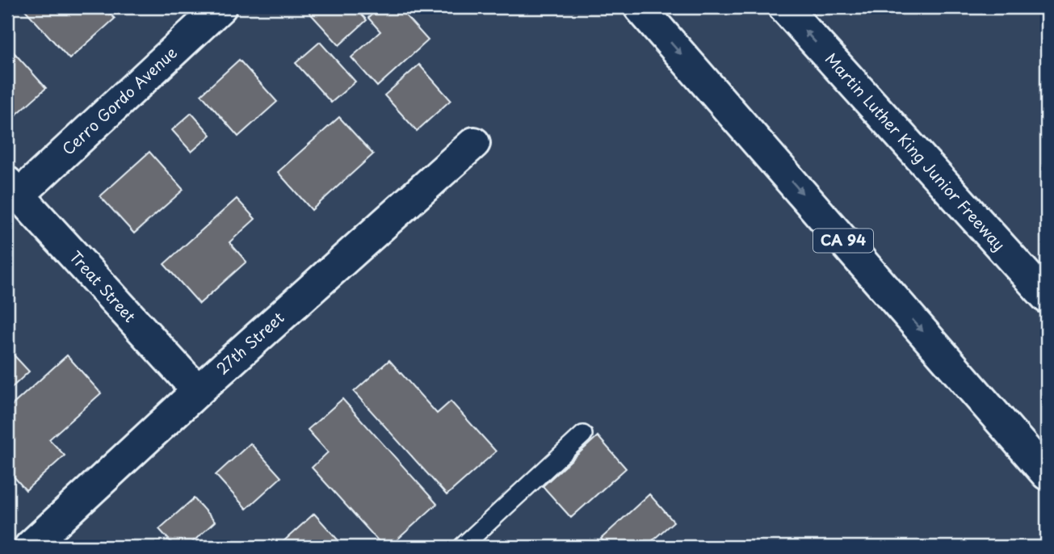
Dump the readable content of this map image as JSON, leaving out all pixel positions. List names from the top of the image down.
{
  "streets": {
    "main road": [
      "Cerro Gordo Avenue",
      "Martin Luther King Junior Freeway",
      "CA 94",
      "Treat Street",
      "27th Street"
    ]
  },
  "crossings": [
    ["Cerro Gordo Avenue", "Treat Street"],
    ["Treat Street", "27th Street"]
  ]
}
